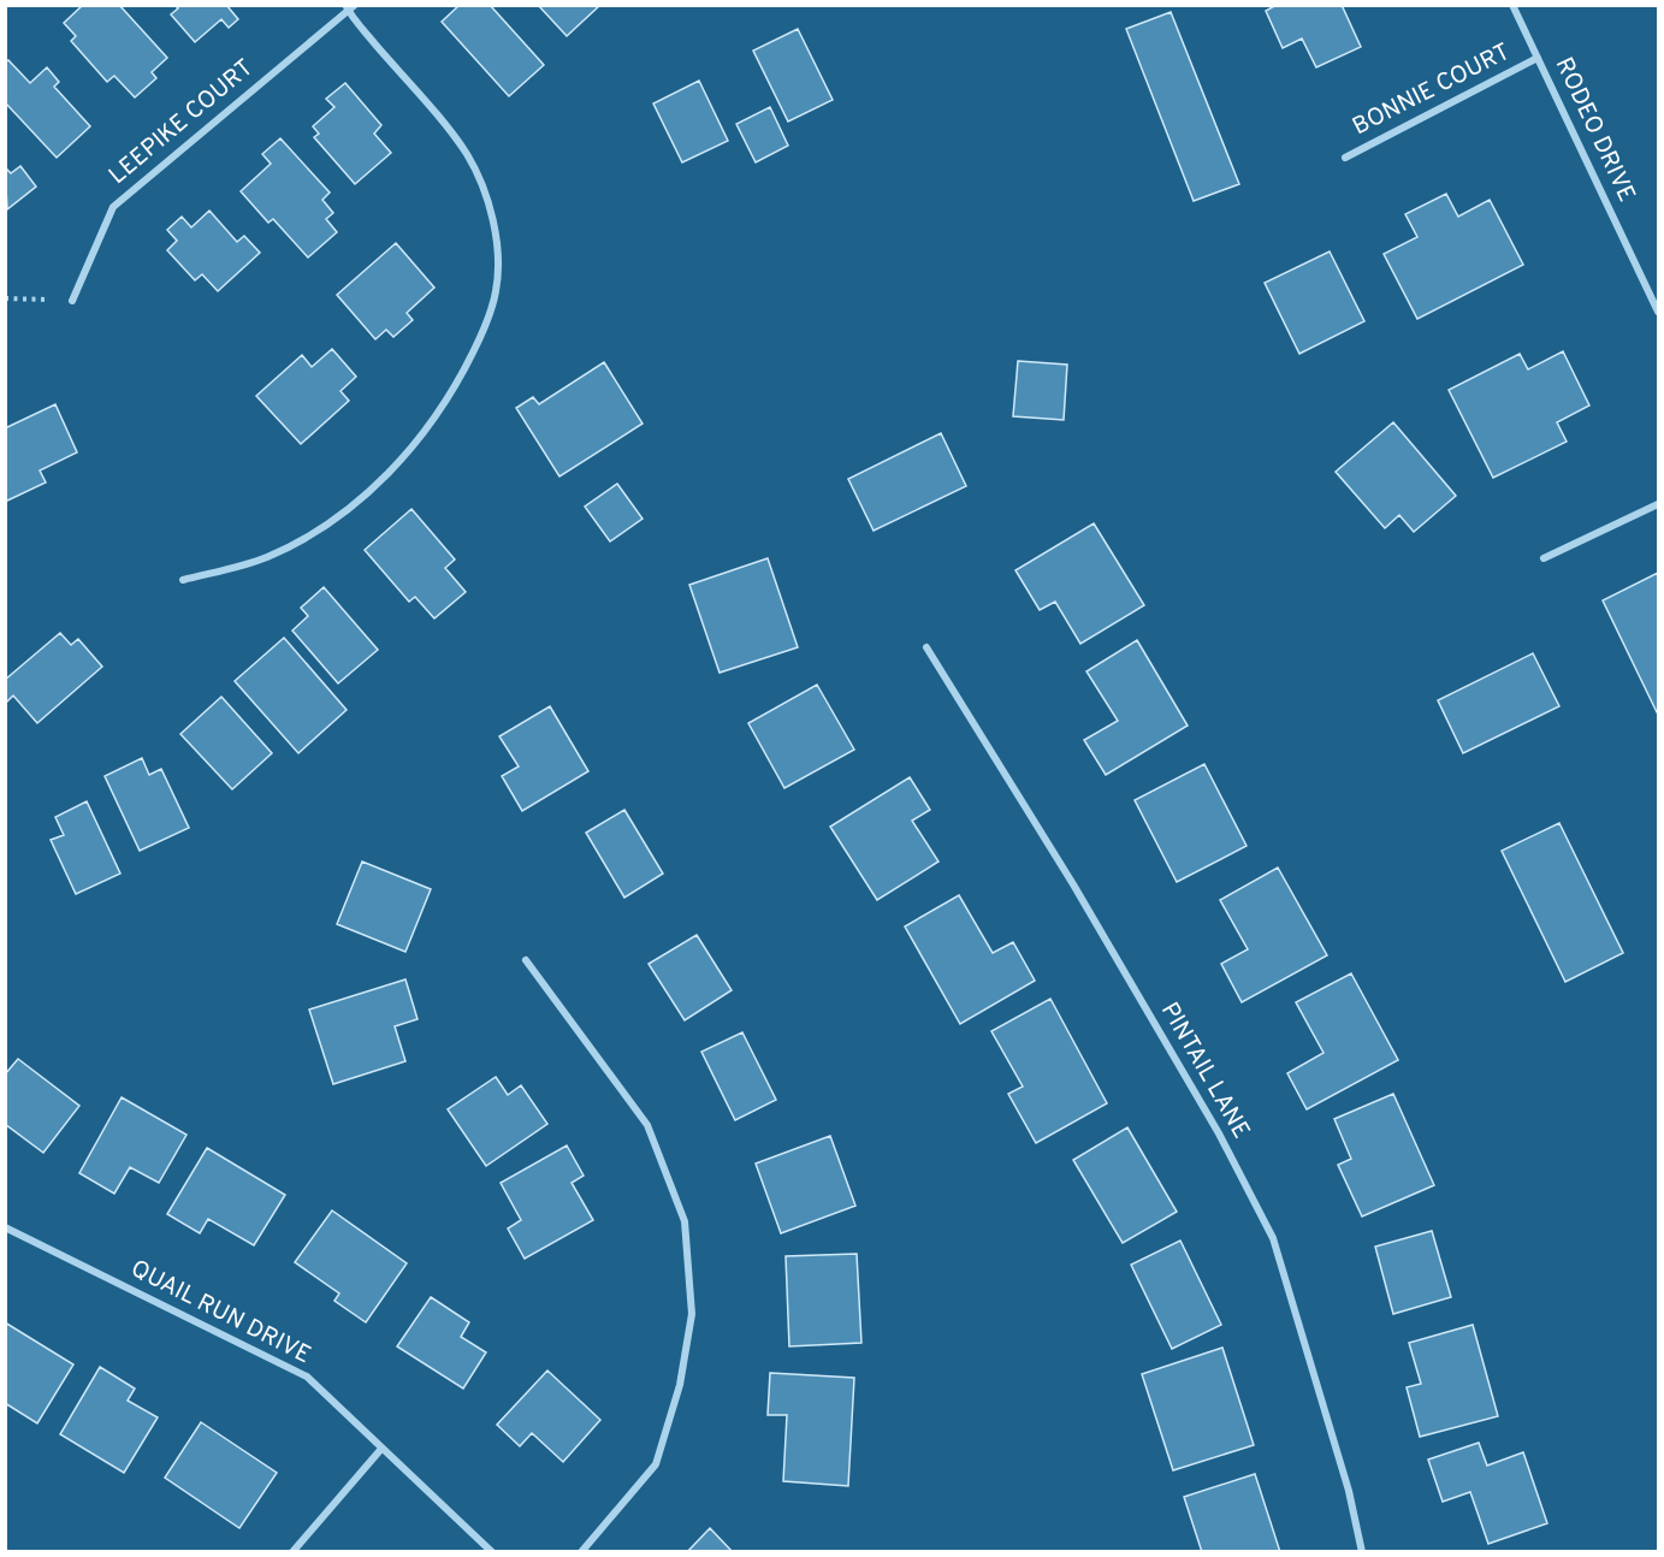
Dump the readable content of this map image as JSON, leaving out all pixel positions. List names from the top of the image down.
{
  "streets": {
    "street": [
      "BONNIE COURT",
      "LEEPIKE COURT",
      "RODEO DRIVE",
      "PINTAIL LANE",
      "QUAIL RUN DRIVE"
    ]
  },
  "crossings": [
    ["BONNIE COURT", "RODEO DRIVE"]
  ]
}
